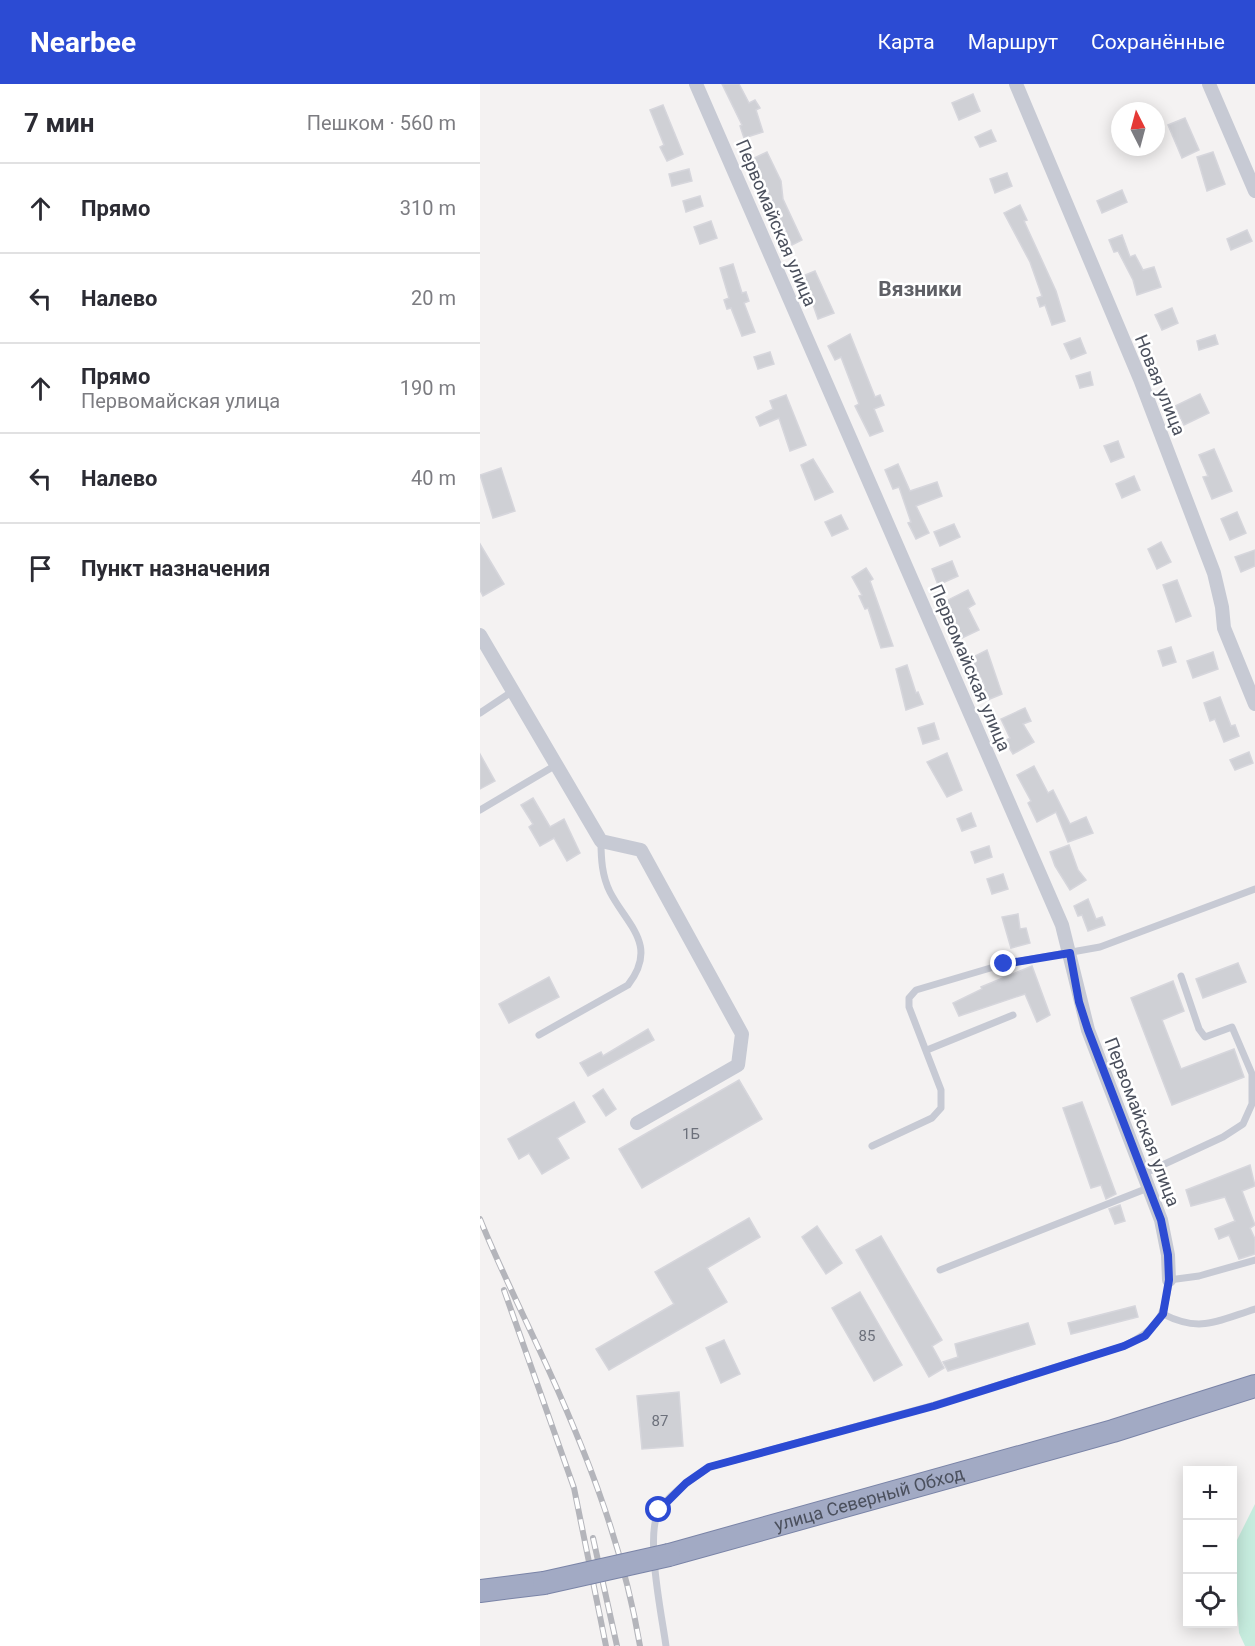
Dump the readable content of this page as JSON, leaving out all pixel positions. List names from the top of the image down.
{
  "streets": {
    "highway": ["улица Северный Обход"],
    "street": ["Первомайская улица", "Новая улица"]
  },
  "districts": ["Вязники"],
  "house_numbers": ["1Б", "85", "87"],
  "north": "top",
  "page": {
    "header": "Nearbee",
    "nav": ["Карта", "Маршрут", "Сохранённые"],
    "heading": ["7 мин", "Пешком · 560 m"],
    "list": [
      ["Прямо", "310 m"],
      ["Налево", "20 m"],
      ["Прямо", "Первомайская улица", "190 m"],
      ["Налево", "40 m"],
      "Пункт назначения"
    ],
    "map_buttons": ["+", "−"]
  }
}
